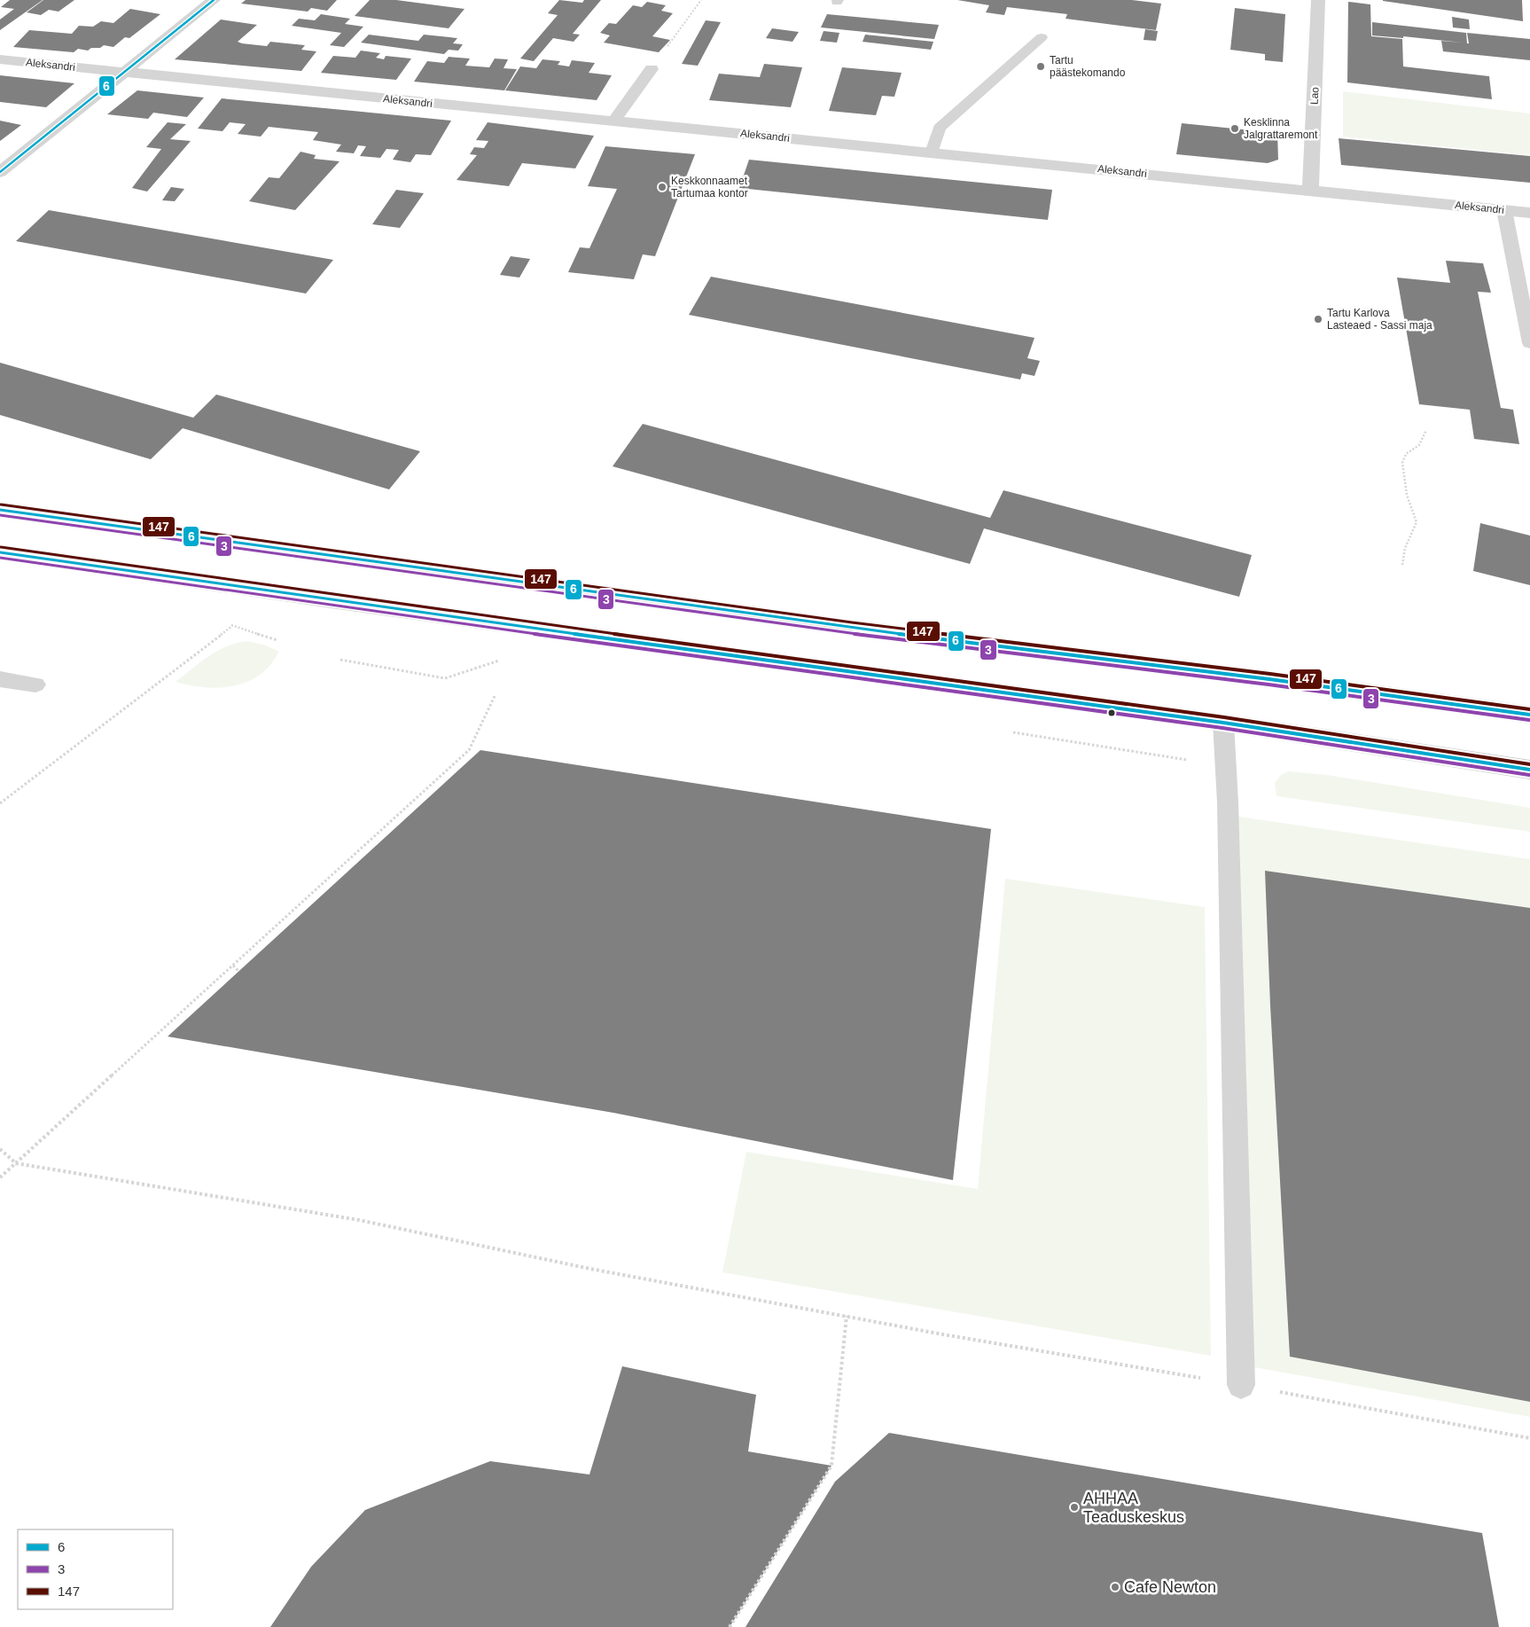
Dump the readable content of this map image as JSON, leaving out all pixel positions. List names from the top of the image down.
{
  "streets": {
    "street": ["Aleksandri", "Lao"]
  },
  "crossings": [
    ["Aleksandri", "Lao"]
  ],
  "places": [
    "Tartu päästekomando",
    "Kesklinna Jalgrattaremont",
    "Keskkonnaamet Tartumaa kontor",
    "Tartu Karlova Lasteaed - Sassi maja",
    "AHHAA Teaduskeskus",
    "Cafe Newton"
  ],
  "lines": ["transit line 6", "transit line 147", "transit line 3"],
  "legend": ["6", "3", "147"]
}
